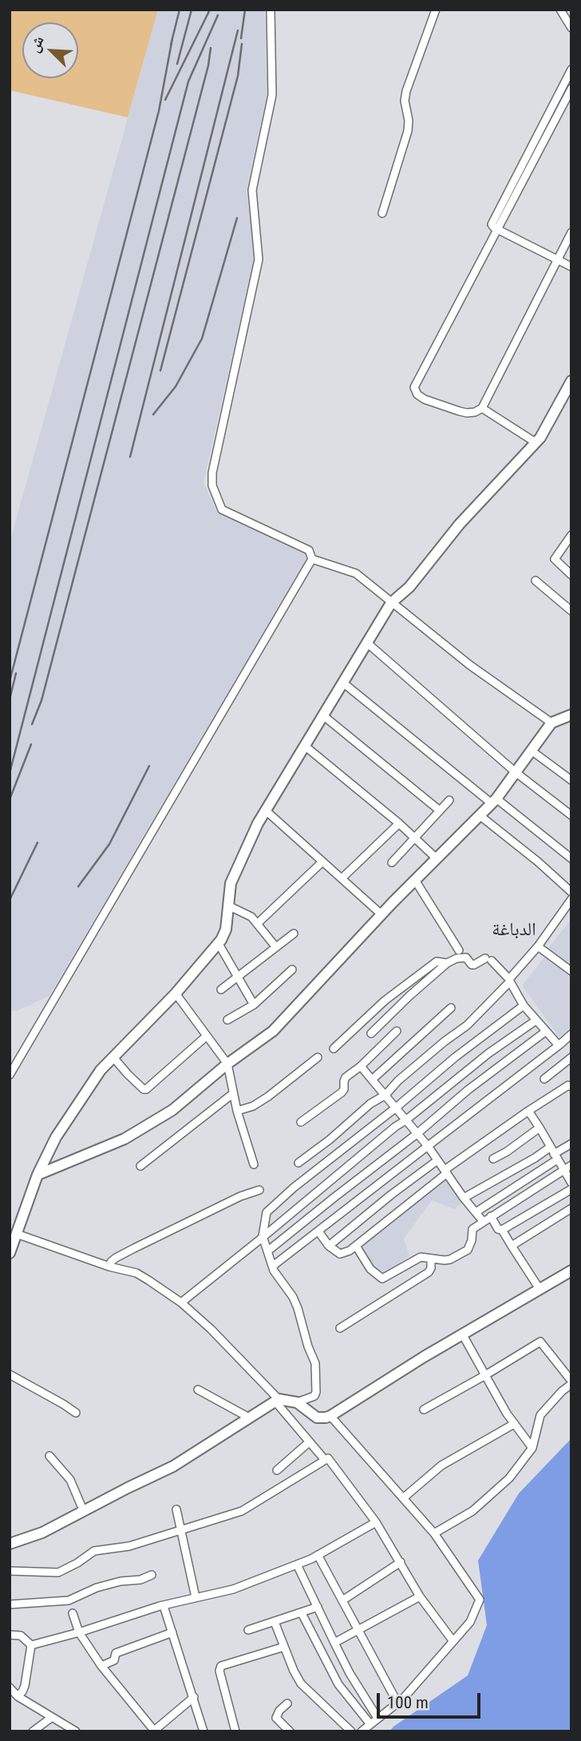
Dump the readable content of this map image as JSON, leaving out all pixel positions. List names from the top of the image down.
{
  "districts": ["الدباغة"],
  "scale_bar": "100 m",
  "north": "top left"
}
